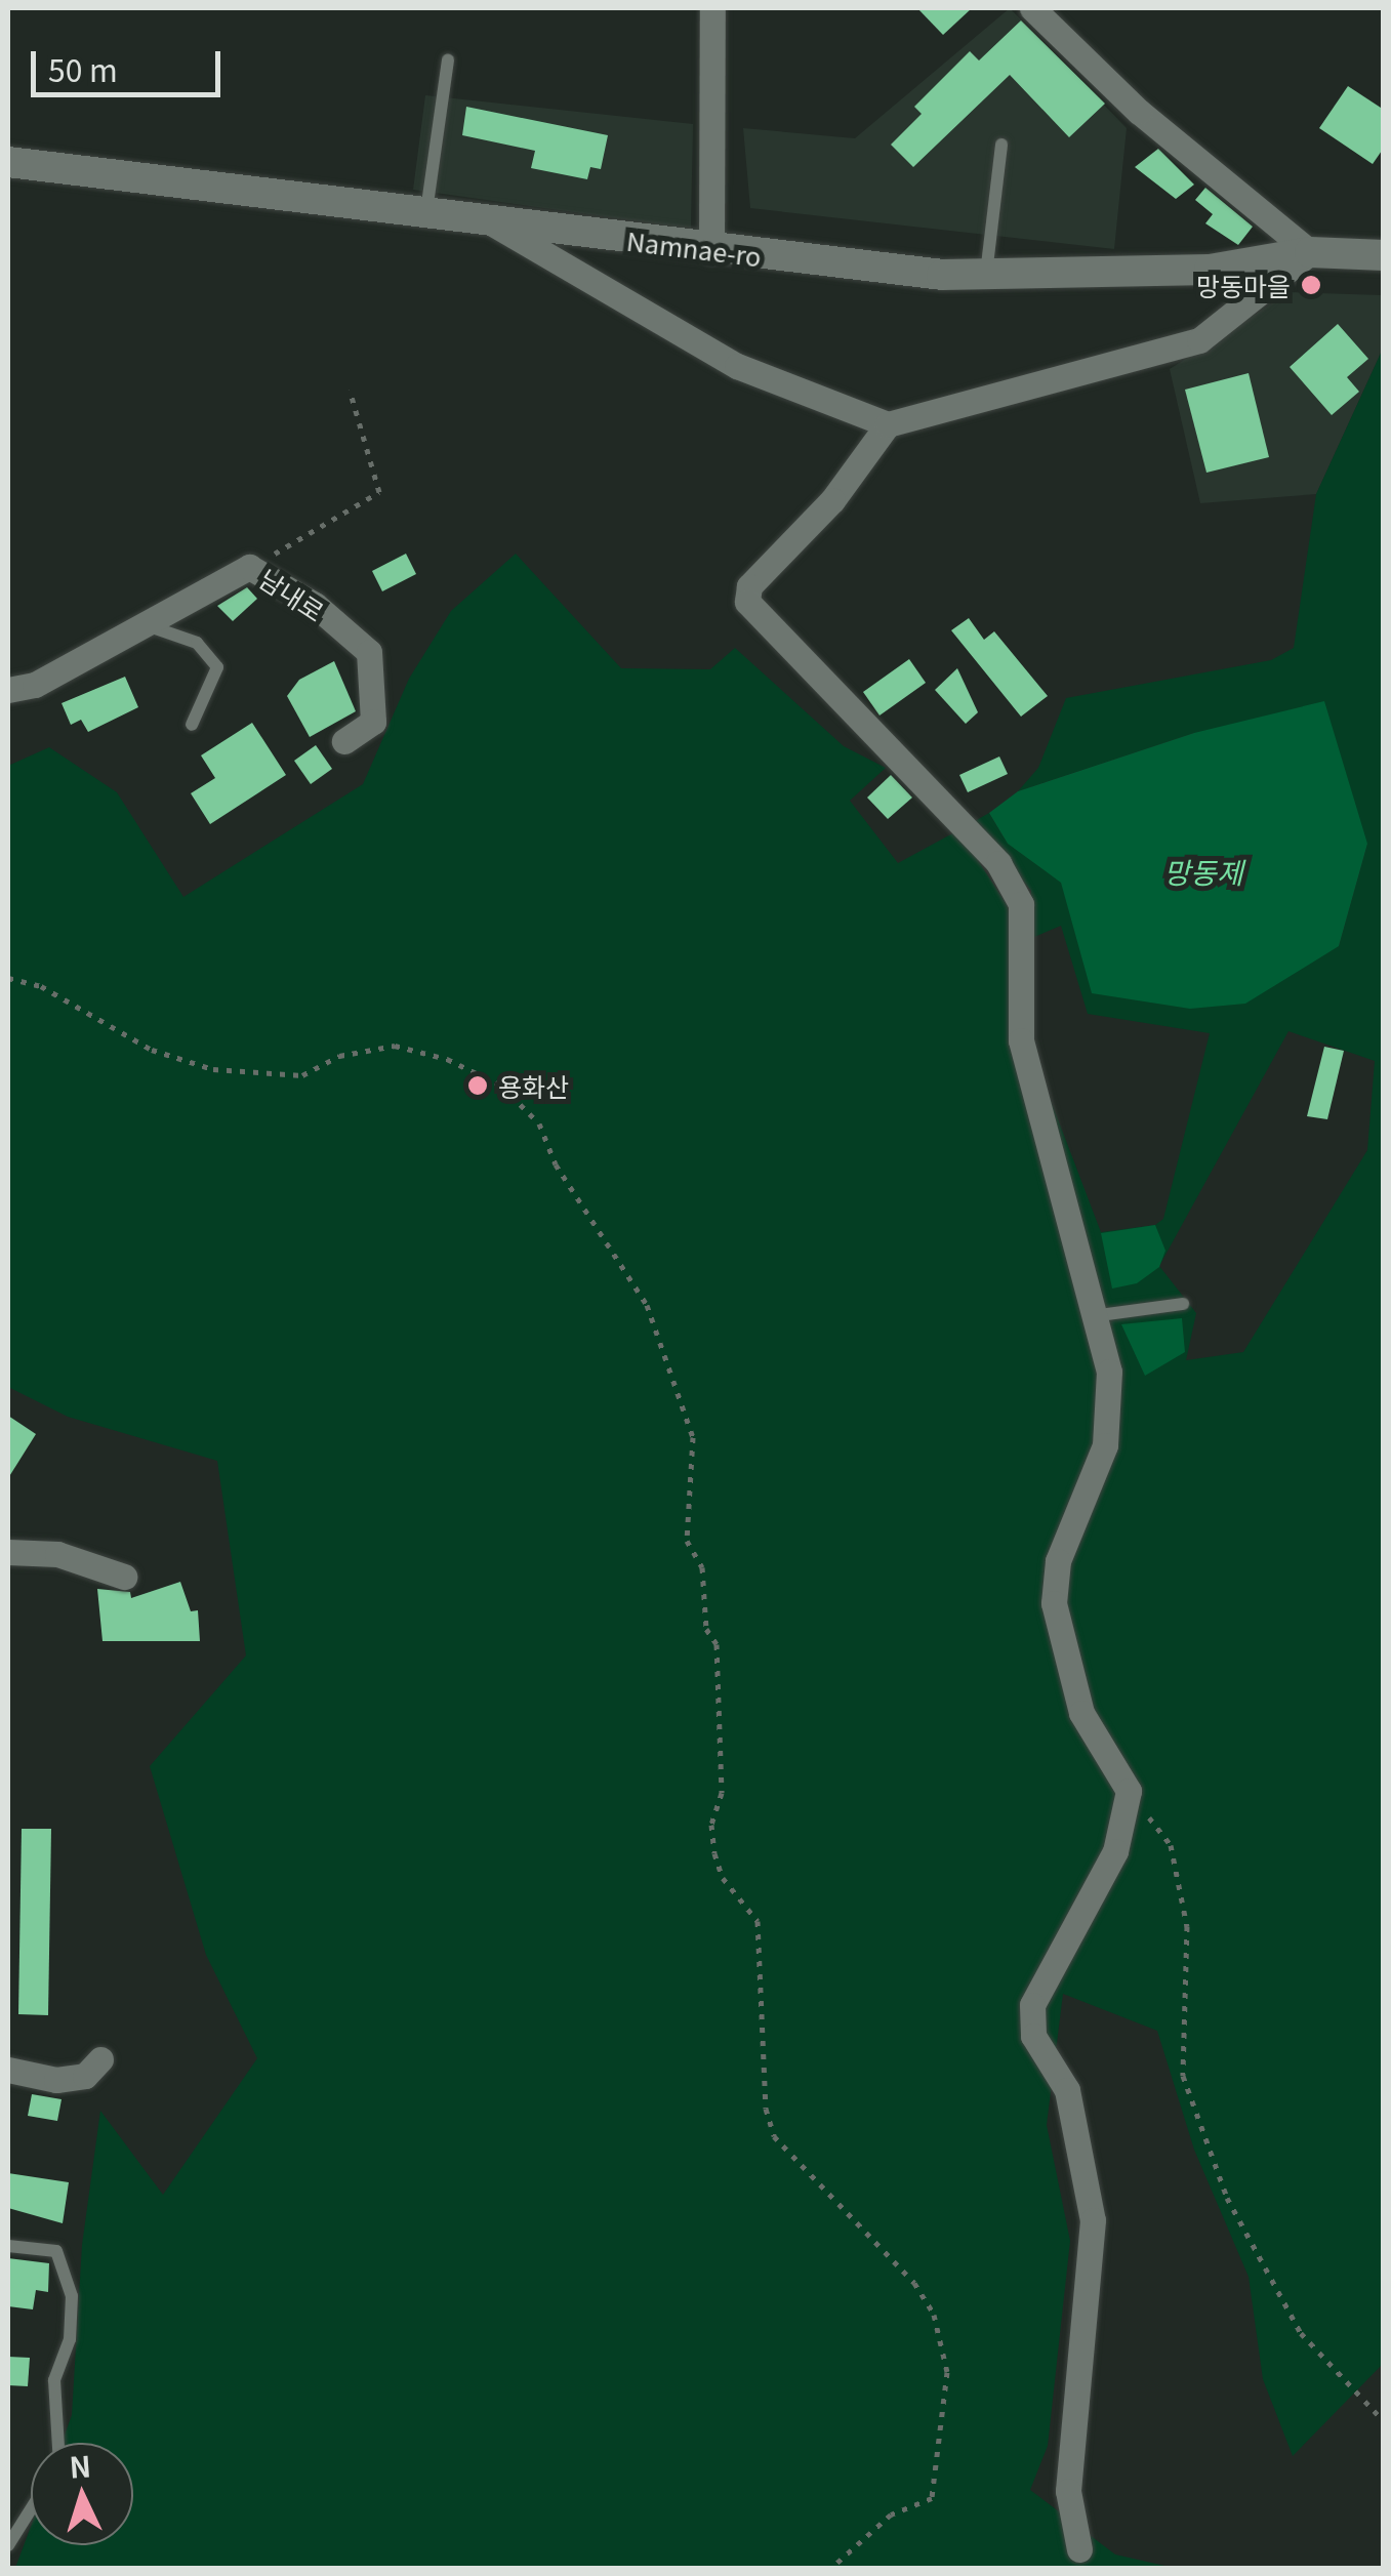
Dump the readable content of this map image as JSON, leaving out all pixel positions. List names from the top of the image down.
{
  "streets": {
    "street": ["Namnae-ro", "남내로"]
  },
  "water": ["망동제"],
  "places": ["망동마을", "용화산"],
  "scale_bar": "50 m",
  "north": "top"
}
